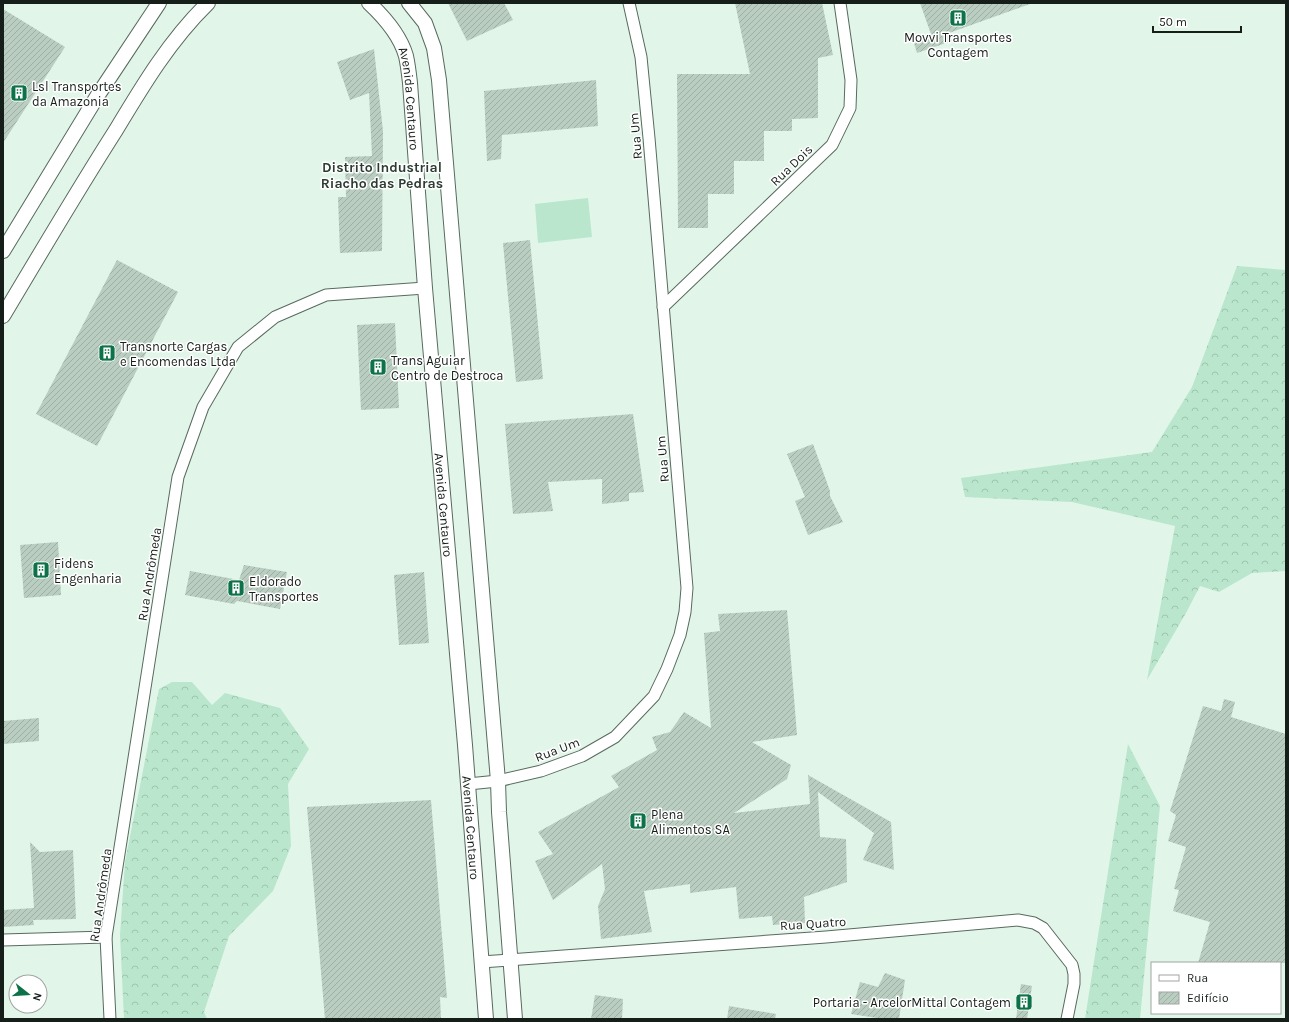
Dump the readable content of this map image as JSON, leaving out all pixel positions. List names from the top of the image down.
{
  "streets": {
    "street": [
      "Avenida Centauro",
      "Rua Um",
      "Rua Dois",
      "Rua Andrômeda",
      "Rua Quatro"
    ]
  },
  "crossings": [
    ["Avenida Centauro", "Rua Um"],
    ["Avenida Centauro", "Rua Andrômeda"],
    ["Avenida Centauro", "Rua Quatro"],
    ["Rua Um", "Rua Dois"]
  ],
  "districts": ["Distrito Industrial Riacho das Pedras"],
  "places": {
    "building": [
      "Movvi Transportes Contagem",
      "Lsl Transportes da Amazonia",
      "Transnorte Cargas e Encomendas Ltda",
      "Trans Aguiar Centro de Destroca",
      "Fidens Engenharia",
      "Eldorado Transportes",
      "Plena Alimentos SA",
      "Portaria - ArcelorMittal Contagem"
    ]
  },
  "legend": ["Rua", "Edifício"],
  "scale_bar": "50 m",
  "north": "right"
}
